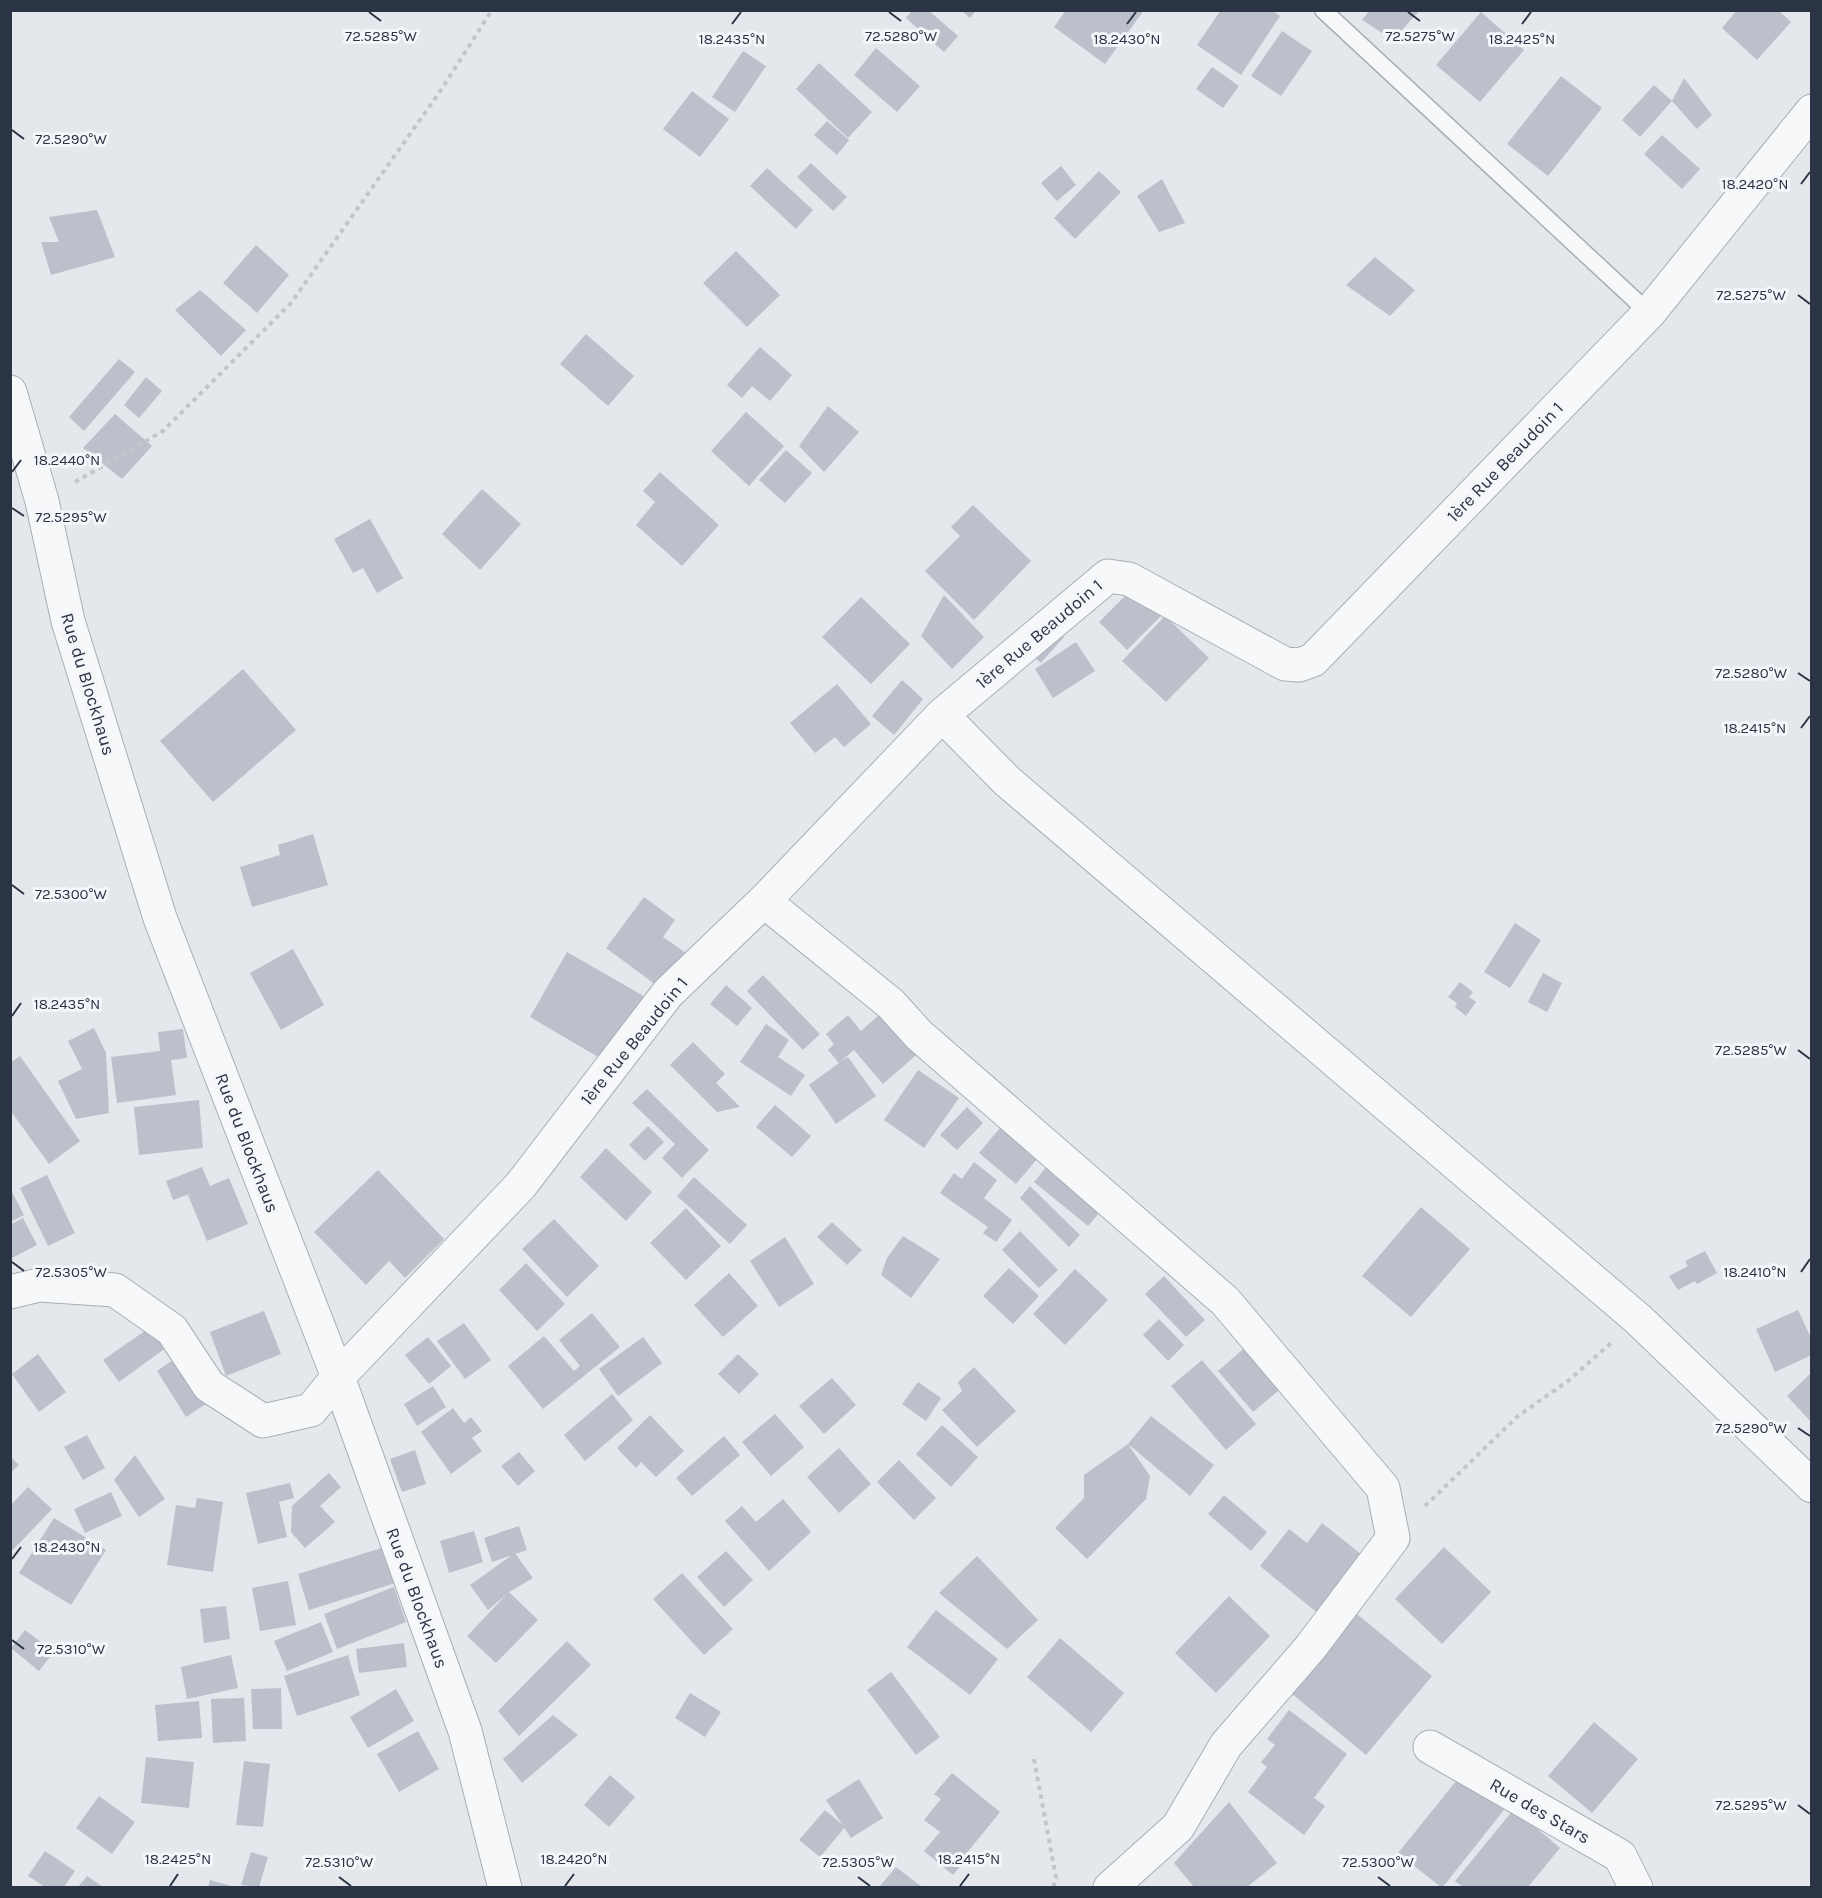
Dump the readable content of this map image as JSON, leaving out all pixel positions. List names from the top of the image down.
{
  "streets": {
    "street": ["1ère Rue Beaudoin 1", "Rue du Blockhaus", "Rue des Stars"]
  },
  "crossings": [
    ["1ère Rue Beaudoin 1", "Rue du Blockhaus"]
  ],
  "coordinates": [
    "72.5285°W",
    "72.5280°W",
    "72.5275°W",
    "18.2435°N",
    "18.2430°N",
    "18.2425°N",
    "72.5290°W",
    "18.2420°N",
    "18.2440°N",
    "72.5295°W",
    "18.2415°N",
    "72.5300°W",
    "72.5305°W",
    "18.2410°N",
    "72.5310°W"
  ]
}
